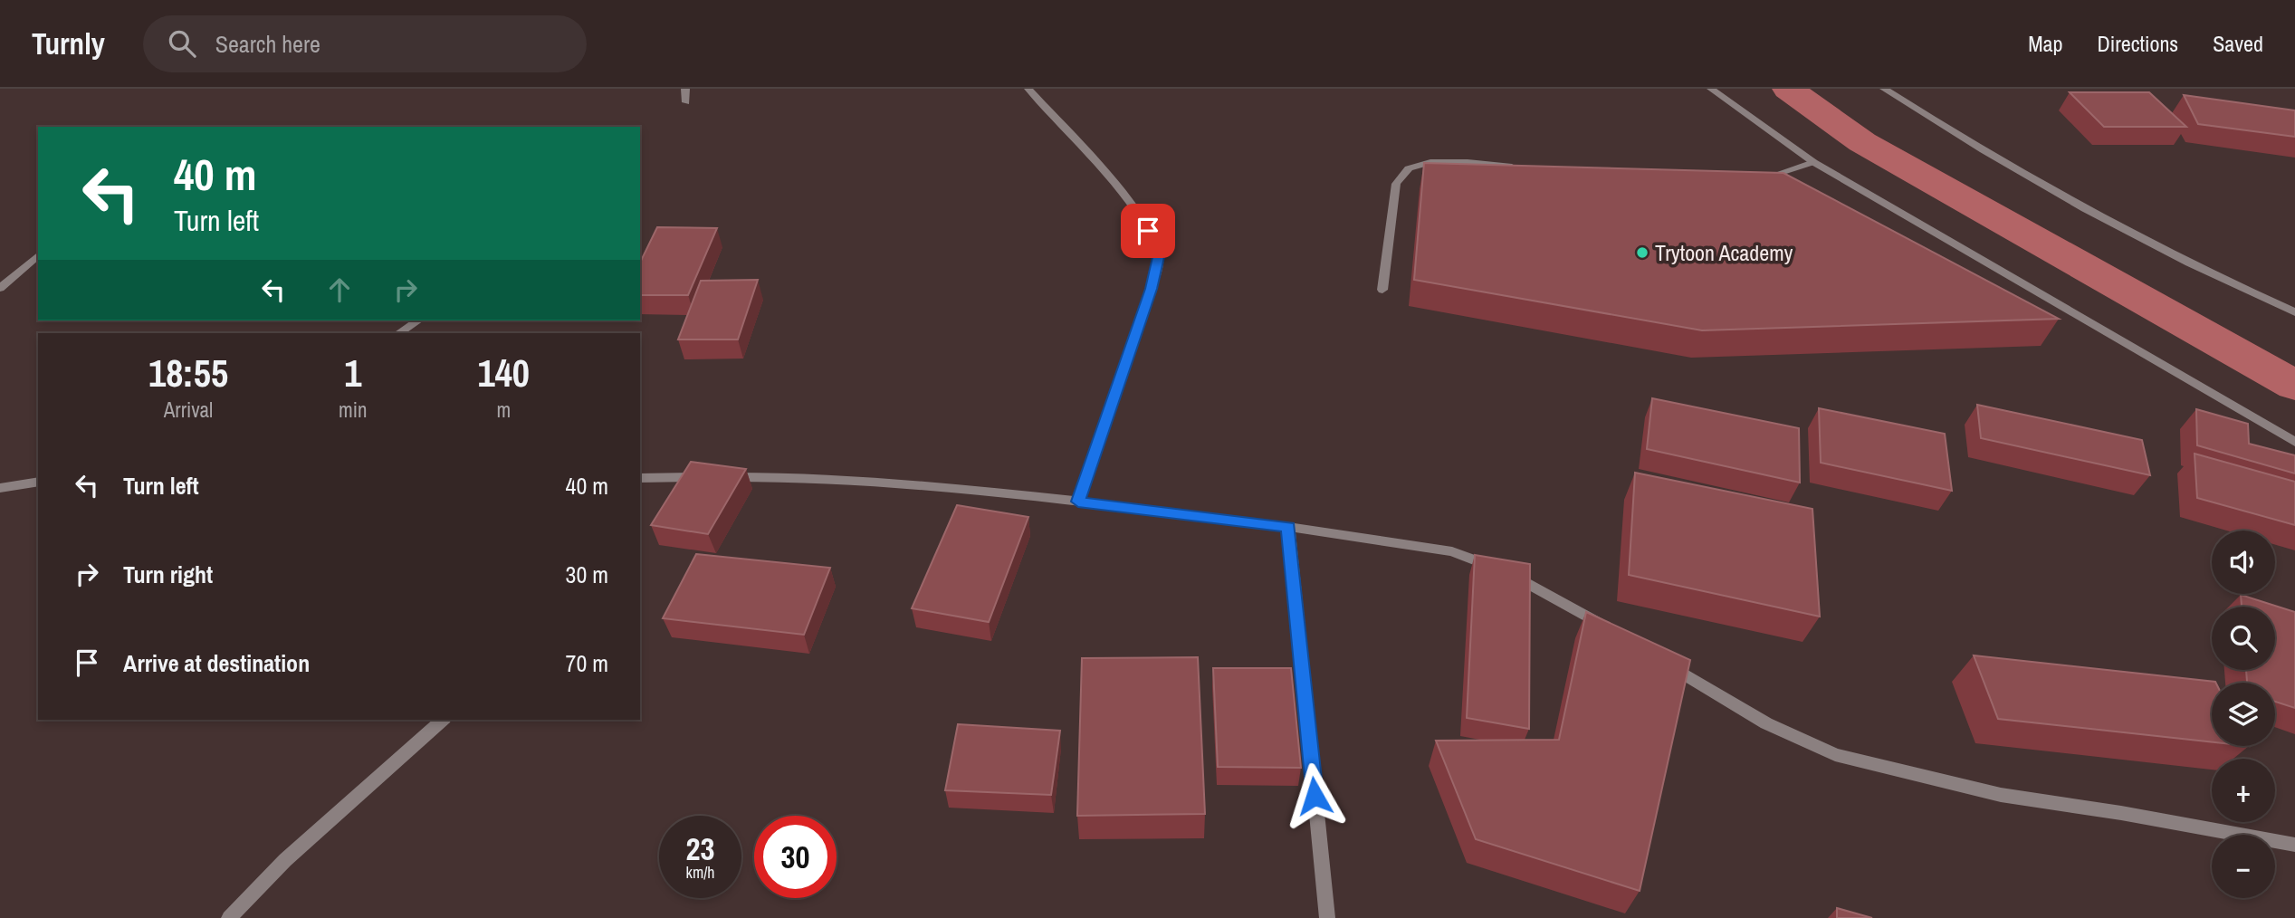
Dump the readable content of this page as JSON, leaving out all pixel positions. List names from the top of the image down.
{
  "places": ["Trytoon Academy"],
  "page": {
    "header": "Turnly",
    "search": "Search here",
    "nav": ["Map", "Directions", "Saved"],
    "turn": ["40 m", "Turn left"],
    "eta": [
      "18:55",
      "Arrival",
      "1",
      "min",
      "140",
      "m"
    ],
    "list": [
      {
        "name": "Turn left",
        "value": "40 m"
      },
      {
        "name": "Turn right",
        "value": "30 m"
      },
      {
        "name": "Arrive at destination",
        "value": "70 m"
      }
    ],
    "map_buttons": ["+", "−"],
    "speed": "23 km/h",
    "limit": "30"
  }
}
